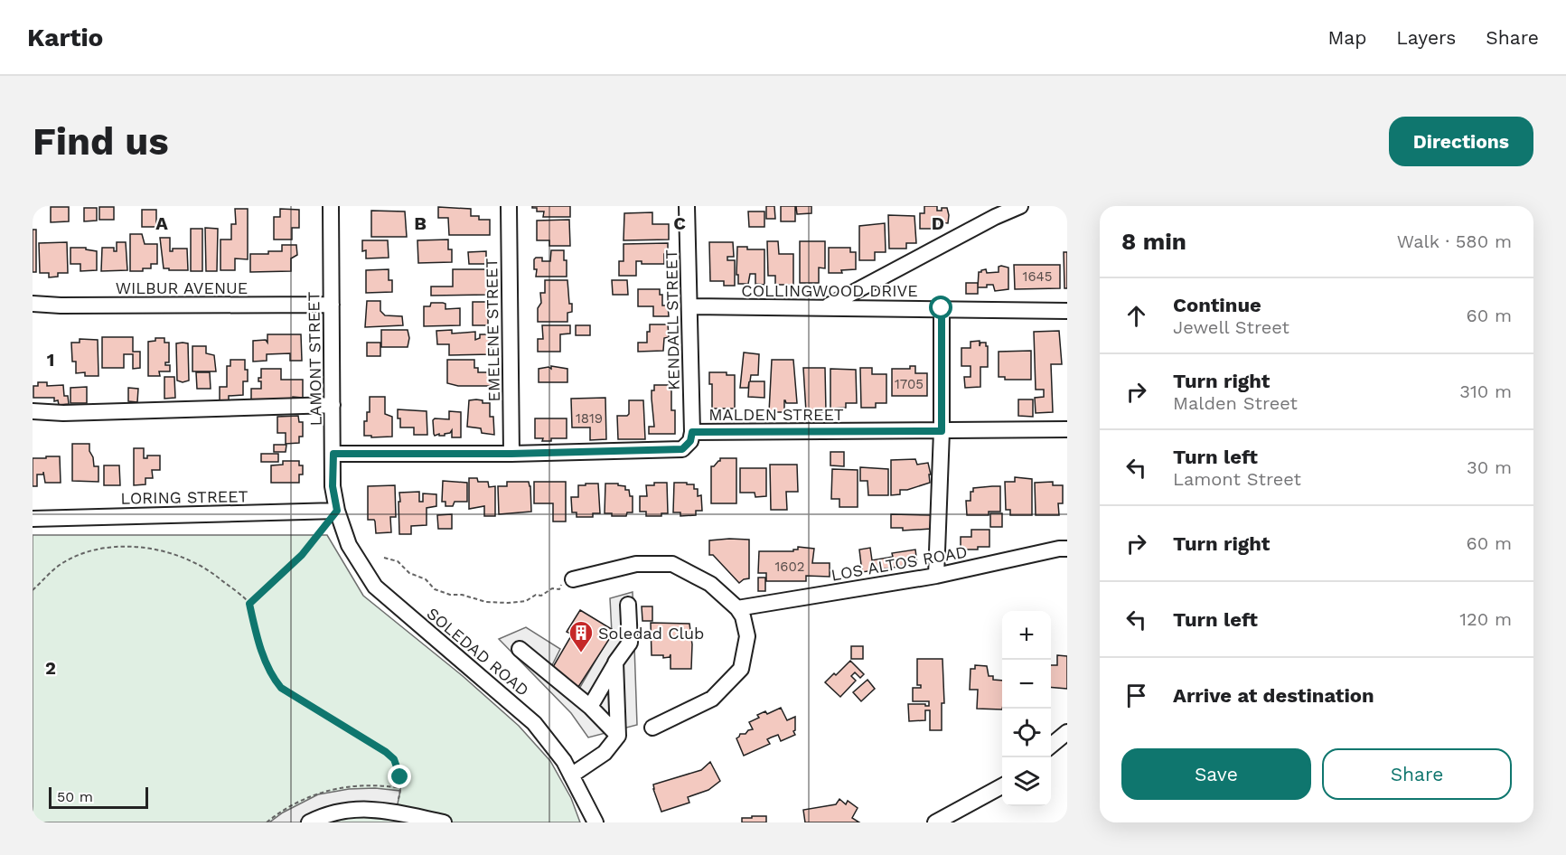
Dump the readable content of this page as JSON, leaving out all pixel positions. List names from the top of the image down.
{
  "streets": {
    "street": [
      "WILBUR AVENUE",
      "COLLINGWOOD DRIVE",
      "KENDALL STREET",
      "EMELENE STREET",
      "LAMONT STREET",
      "MALDEN STREET",
      "LORING STREET",
      "LOS ALTOS ROAD",
      "SOLEDAD ROAD"
    ]
  },
  "crossings": [
    ["WILBUR AVENUE", "LAMONT STREET"],
    ["COLLINGWOOD DRIVE", "KENDALL STREET"],
    ["KENDALL STREET", "MALDEN STREET"],
    ["EMELENE STREET", "MALDEN STREET"],
    ["LAMONT STREET", "MALDEN STREET"],
    ["LAMONT STREET", "LORING STREET"],
    ["LAMONT STREET", "SOLEDAD ROAD"],
    ["LORING STREET", "SOLEDAD ROAD"]
  ],
  "places": {
    "building": ["Soledad Club"]
  },
  "house_numbers": [
    "1645",
    "1705",
    "1819",
    "1602"
  ],
  "scale_bar": "50 m",
  "page": {
    "header": "Kartio",
    "nav": ["Map", "Layers", "Share"],
    "buttons": [
      "Directions",
      ["Save", "Share"]
    ],
    "title": "Find us",
    "heading": ["8 min", "Walk · 580 m"],
    "list": [
      ["Continue", "Jewell Street", "60 m"],
      ["Turn right", "Malden Street", "310 m"],
      ["Turn left", "Lamont Street", "30 m"],
      ["Turn right", "60 m"],
      ["Turn left", "120 m"],
      "Arrive at destination"
    ],
    "map_buttons": ["+", "−"],
    "scale": "50 m"
  },
  "grid": {
    "columns": [
      "A",
      "B",
      "C",
      "D"
    ],
    "rows": ["1", "2"]
  }
}
